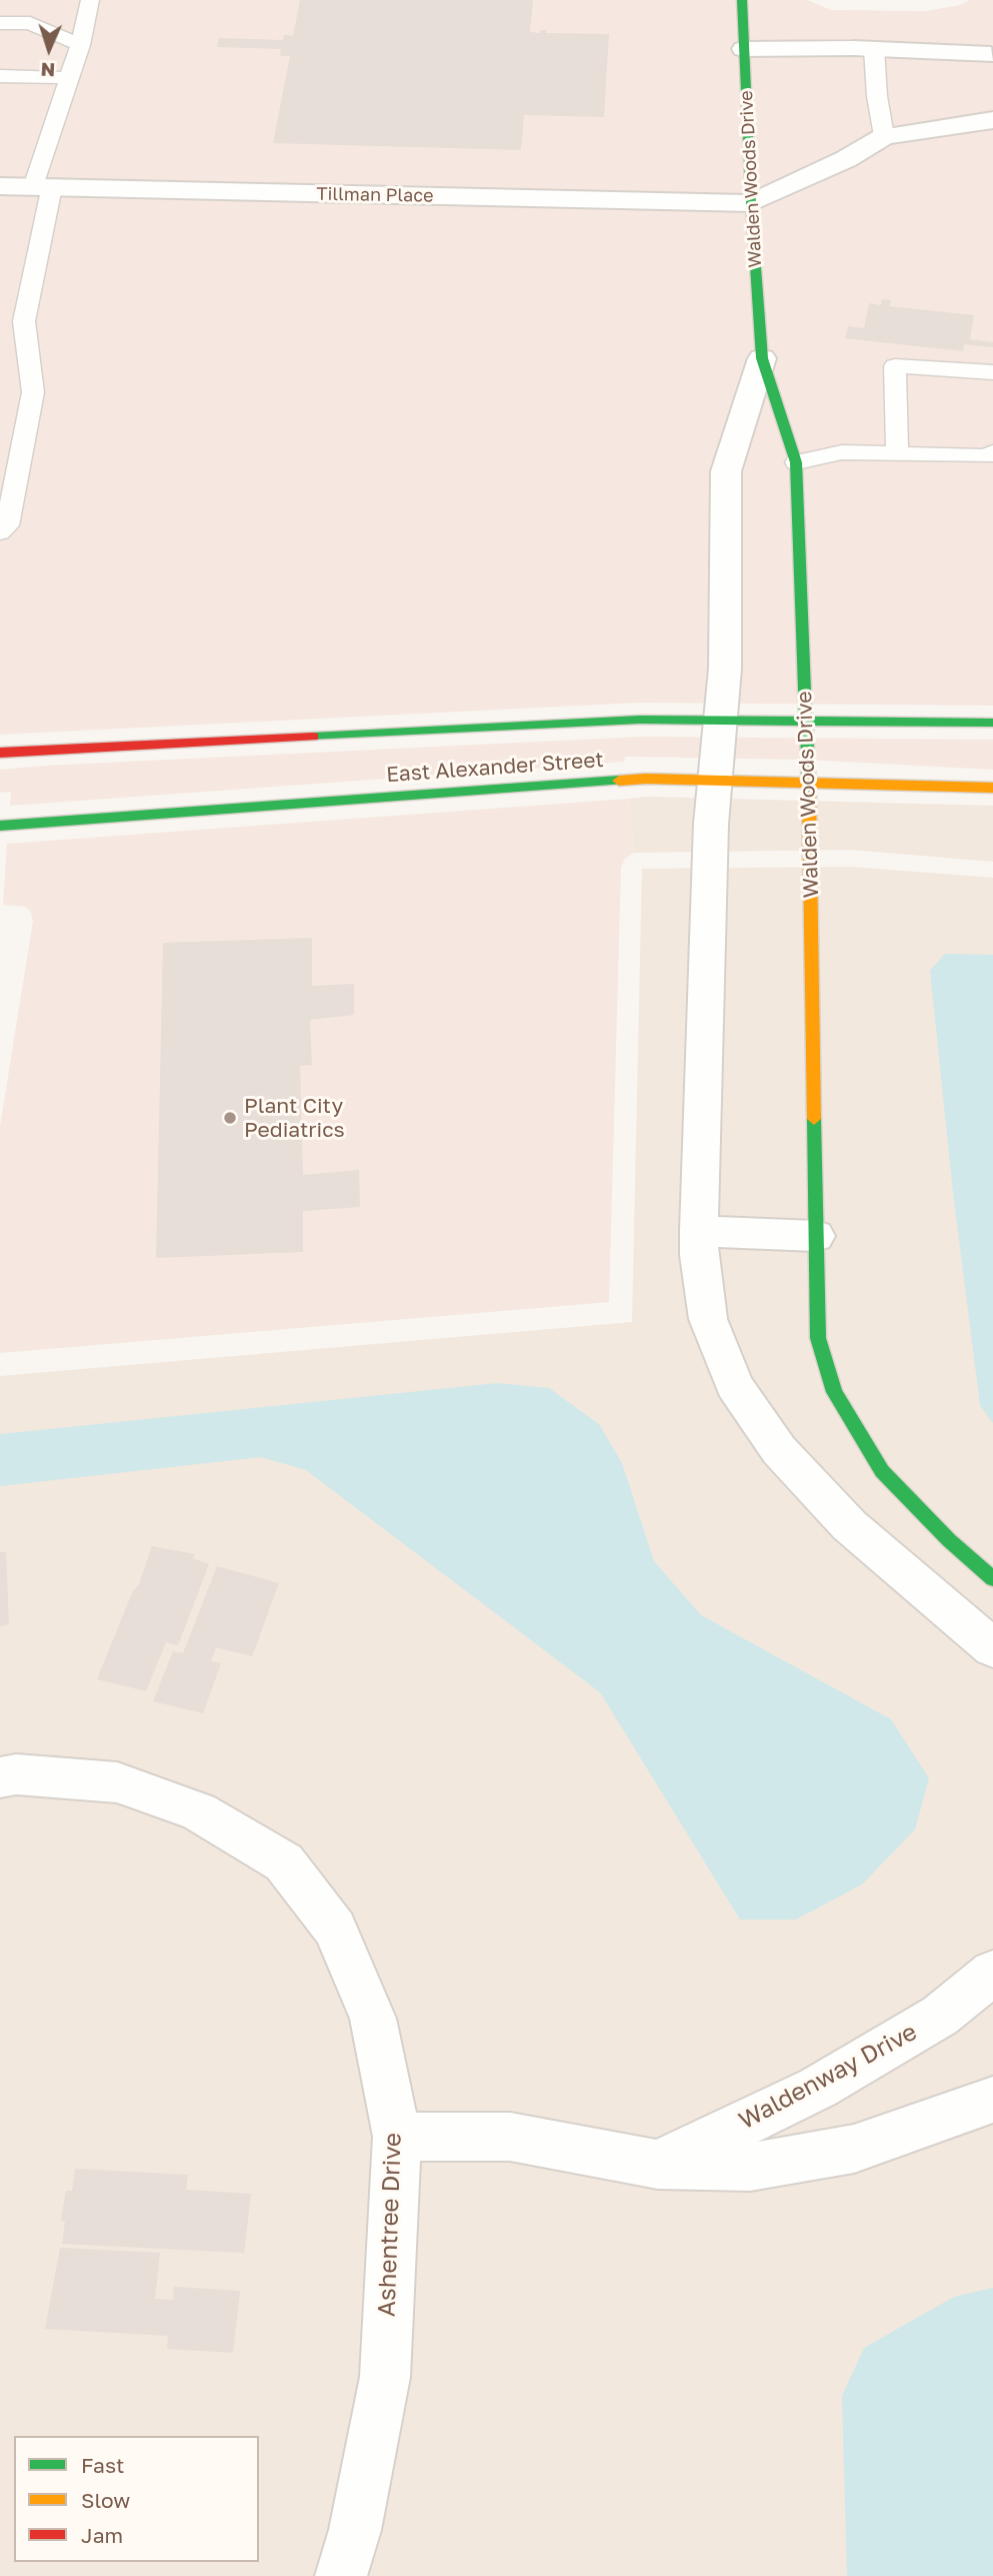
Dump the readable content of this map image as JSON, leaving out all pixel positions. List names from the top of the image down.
{
  "streets": {
    "street": [
      "Walden Woods Drive",
      "Tillman Place",
      "East Alexander Street",
      "Waldenway Drive",
      "Ashentree Drive"
    ]
  },
  "crossings": [
    ["Walden Woods Drive", "Tillman Place"],
    ["Walden Woods Drive", "East Alexander Street"],
    ["Waldenway Drive", "Ashentree Drive"]
  ],
  "places": ["Plant City Pediatrics"],
  "legend": ["Fast", "Slow", "Jam"],
  "north": "bottom"
}
